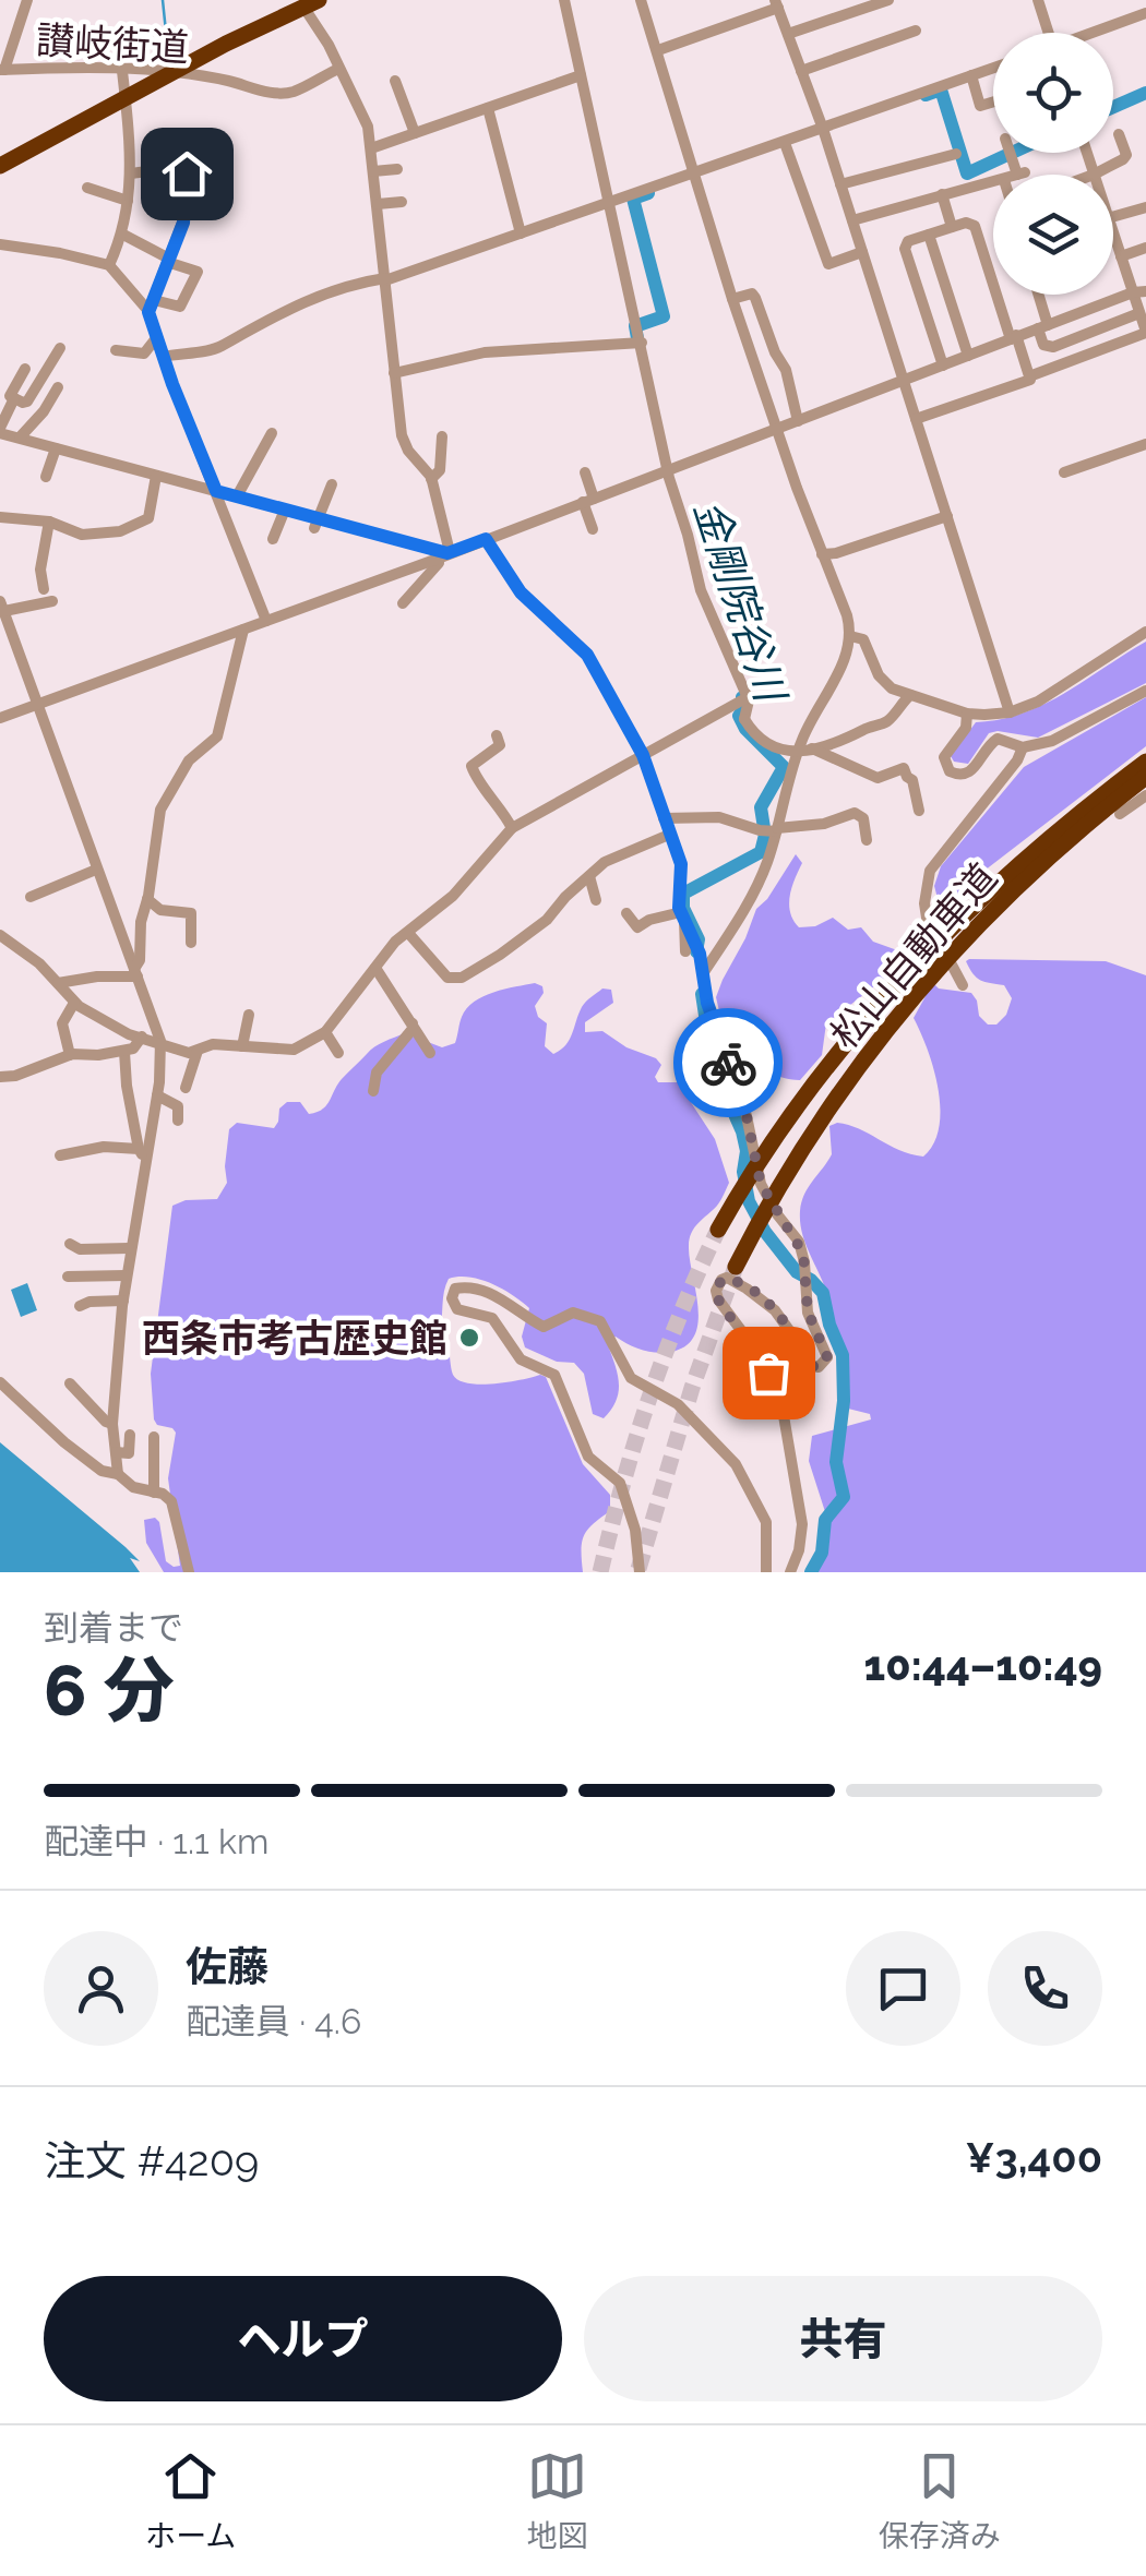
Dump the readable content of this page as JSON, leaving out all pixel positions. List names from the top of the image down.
{
  "streets": {
    "highway": ["松山自動車道"],
    "street": ["讃岐街道"]
  },
  "water": ["金剛院谷川"],
  "places": ["西条市考古歴史館"],
  "page": {
    "heading": ["6 分", "到着まで", "10:44–10:49"],
    "panel": [
      "佐藤",
      "配達員 · 4.6",
      "注文 #4209",
      "¥3,400"
    ],
    "bar": "配達中 · 1.1 km",
    "buttons": ["ヘルプ", "共有"],
    "tabs": ["ホーム", "地図", "保存済み"]
  }
}
